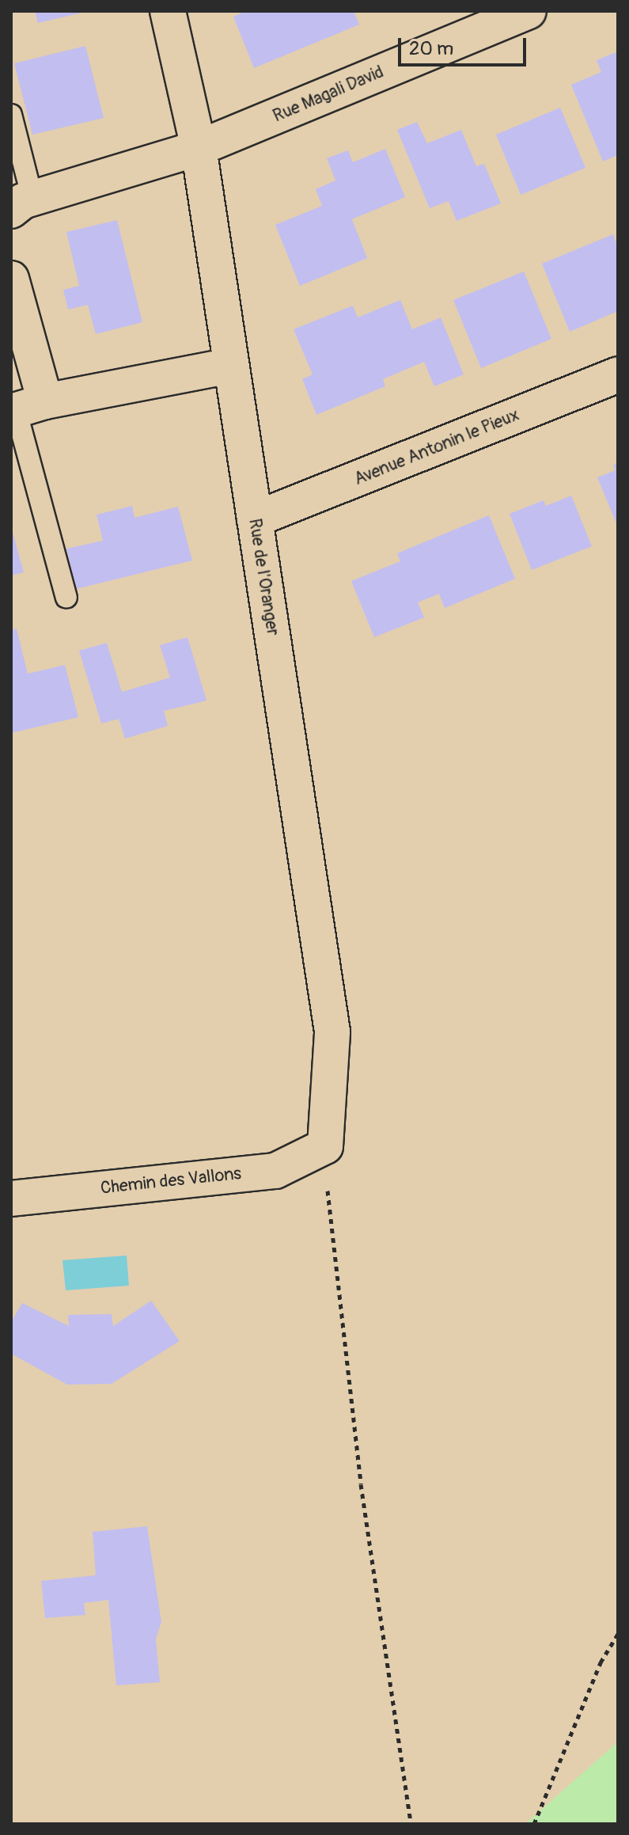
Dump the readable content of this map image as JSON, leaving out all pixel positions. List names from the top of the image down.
{
  "streets": {
    "street": [
      "Rue Magali David",
      "Avenue Antonin le Pieux",
      "Rue de l'Oranger",
      "Chemin des Vallons"
    ]
  },
  "crossings": [
    ["Rue Magali David", "Rue de l'Oranger"],
    ["Avenue Antonin le Pieux", "Rue de l'Oranger"],
    ["Rue de l'Oranger", "Chemin des Vallons"]
  ],
  "scale_bar": "20 m"
}
